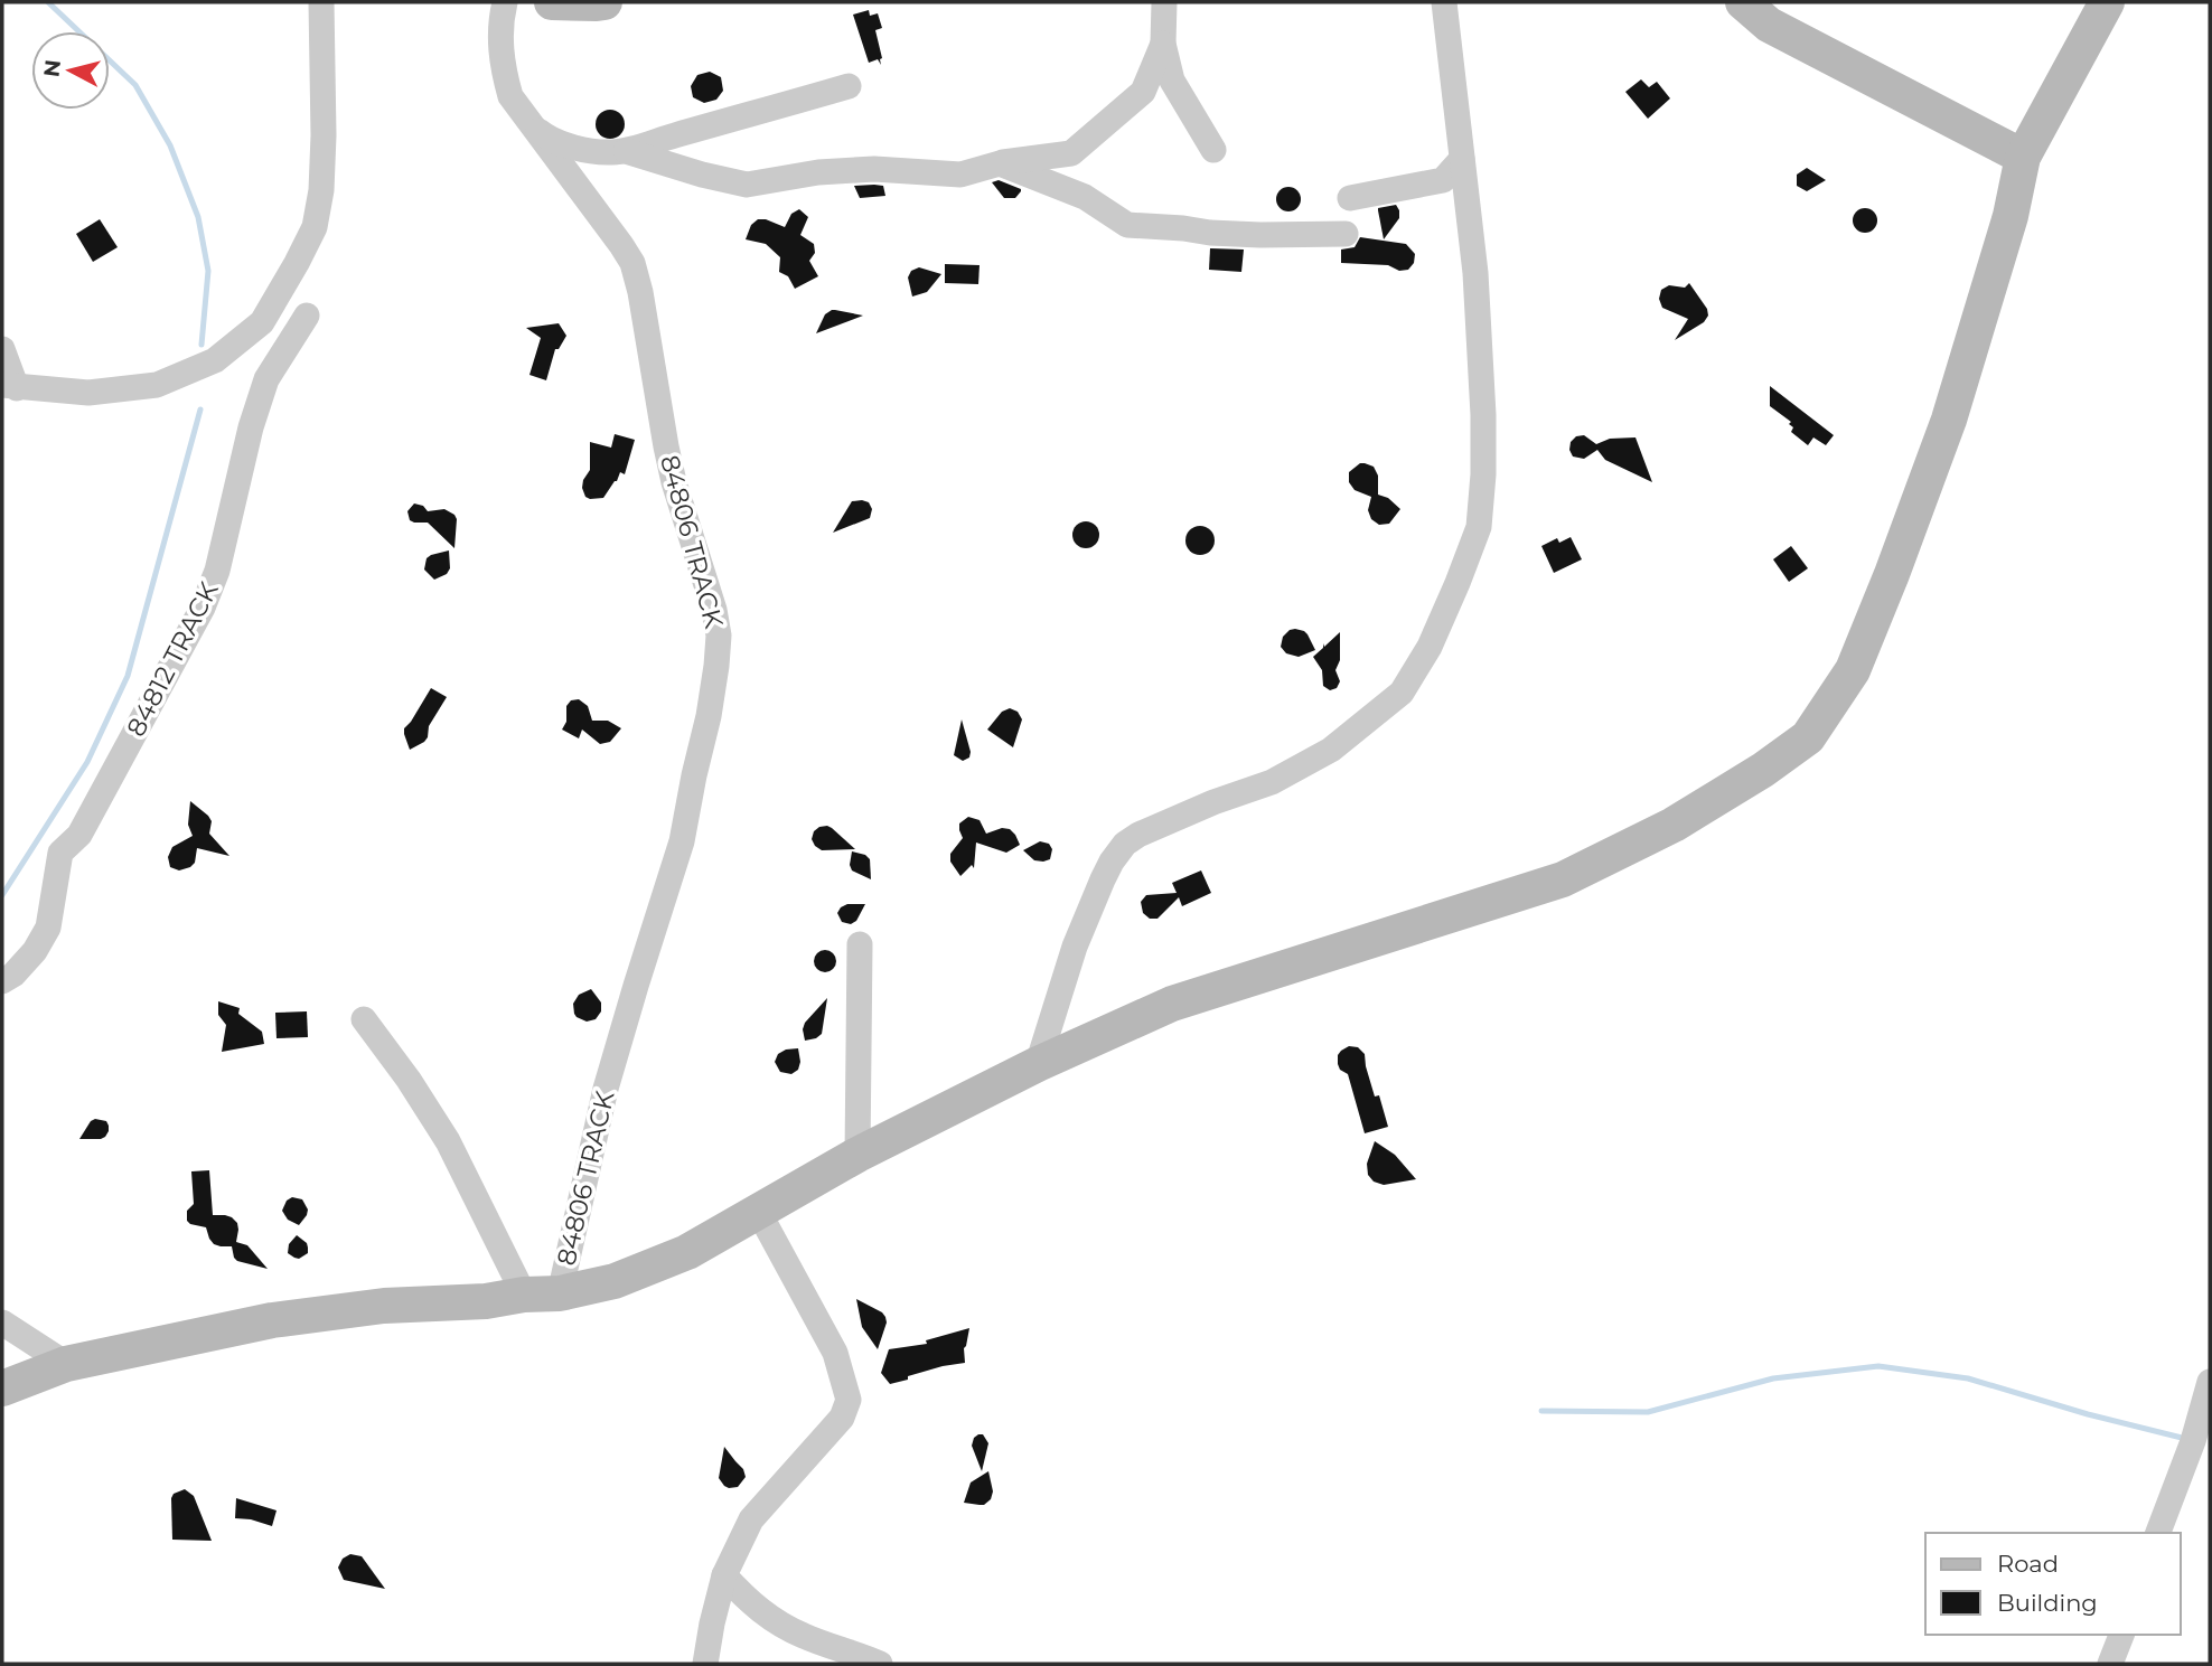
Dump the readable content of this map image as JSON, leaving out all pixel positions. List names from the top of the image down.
{
  "streets": {
    "street": ["84806 TRACK", "84812 TRACK"]
  },
  "legend": ["Road", "Building"],
  "north": "left"
}
